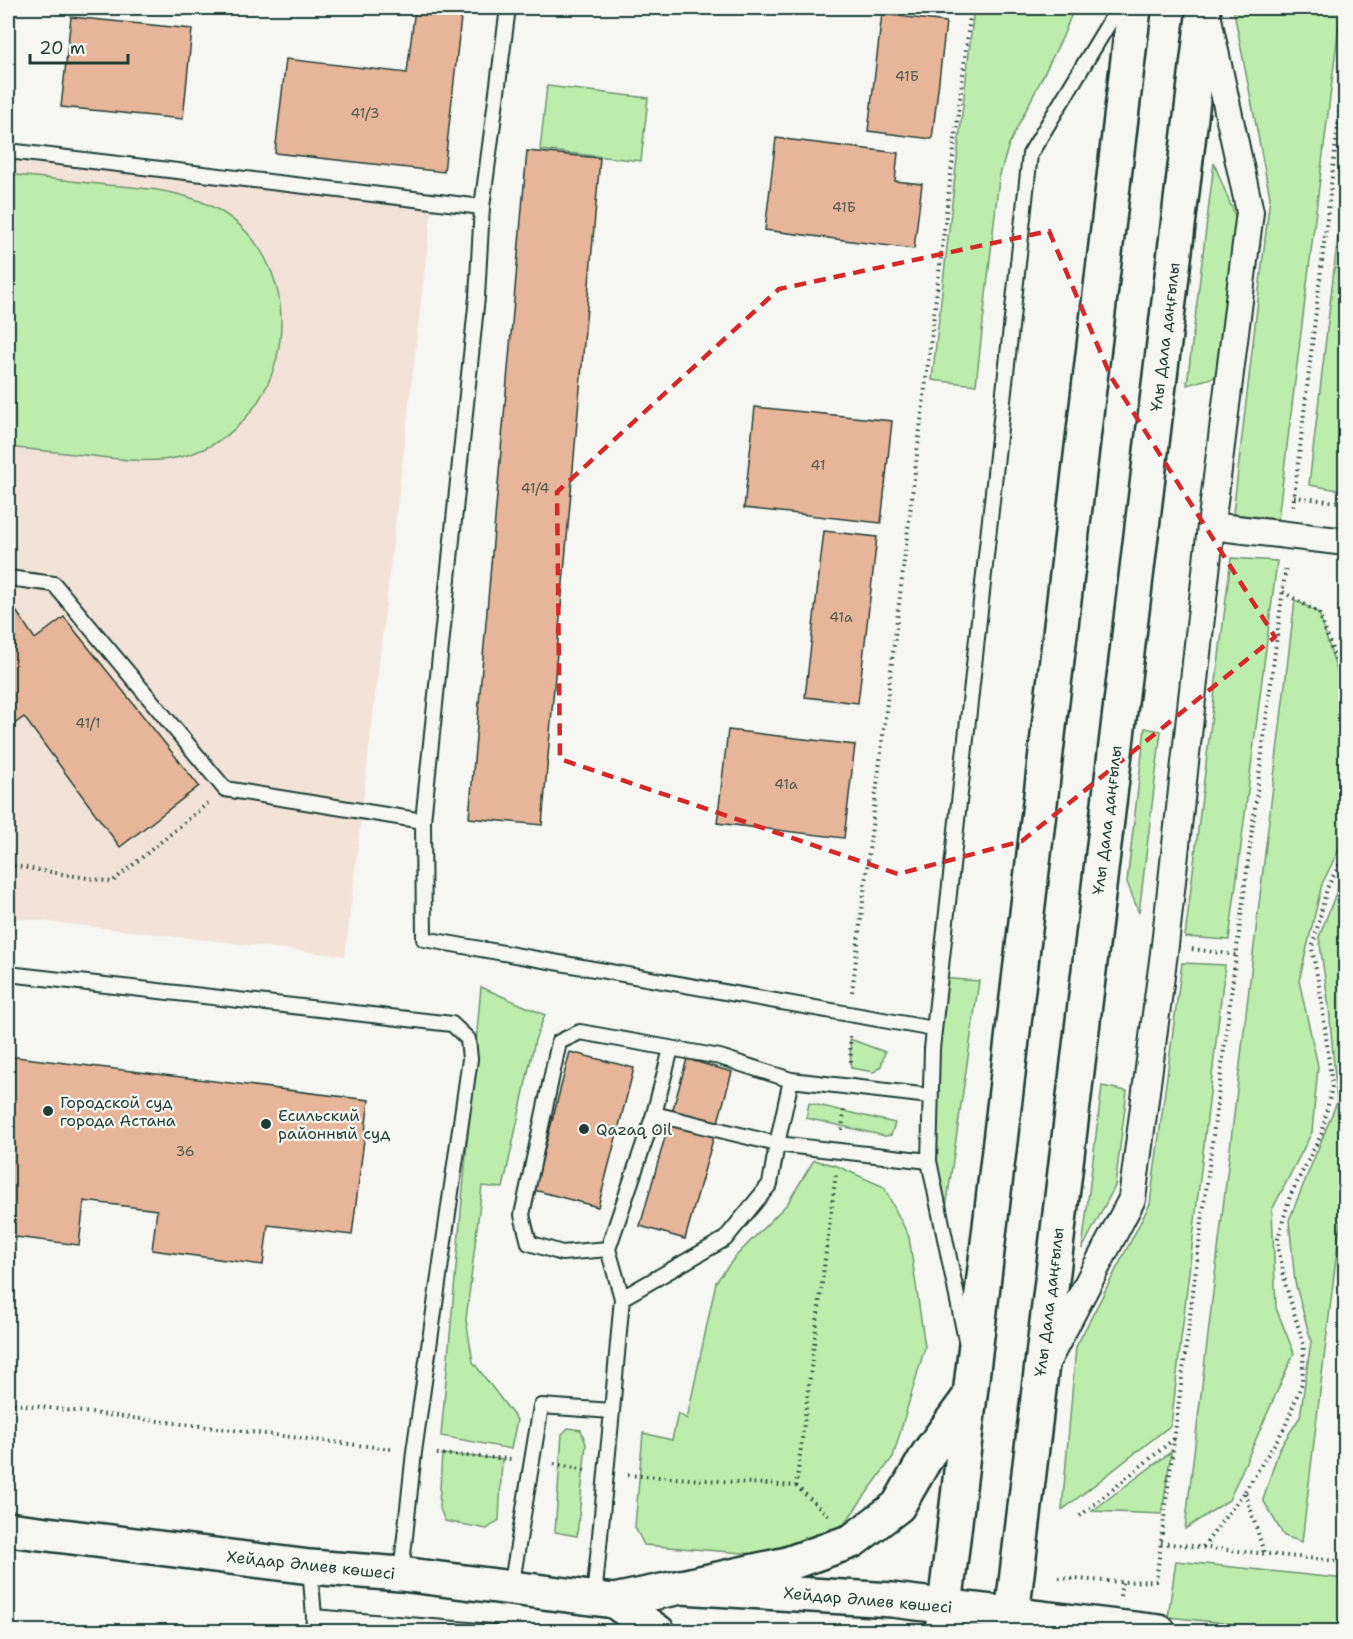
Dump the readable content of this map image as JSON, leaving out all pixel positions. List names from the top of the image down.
{
  "streets": {
    "main road": ["Ұлы Дала даңғылы", "Хейдар Әлиев көшесі"]
  },
  "crossings": [
    ["Ұлы Дала даңғылы", "Хейдар Әлиев көшесі"]
  ],
  "places": ["Городской суд города Астана", "Есильский районный суд", "Qazaq Oil"],
  "house_numbers": [
    "41Б",
    "41/3",
    "41Б",
    "41",
    "41/4",
    "41а",
    "41/1",
    "41а",
    "36"
  ],
  "scale_bar": "20 m"
}
